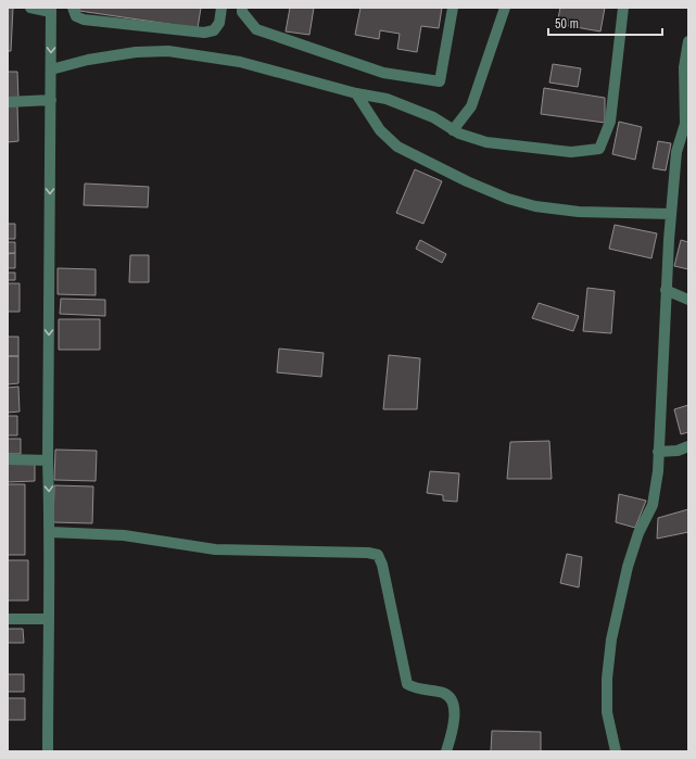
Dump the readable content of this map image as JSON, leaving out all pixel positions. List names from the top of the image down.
{
  "scale_bar": "50 m"
}
